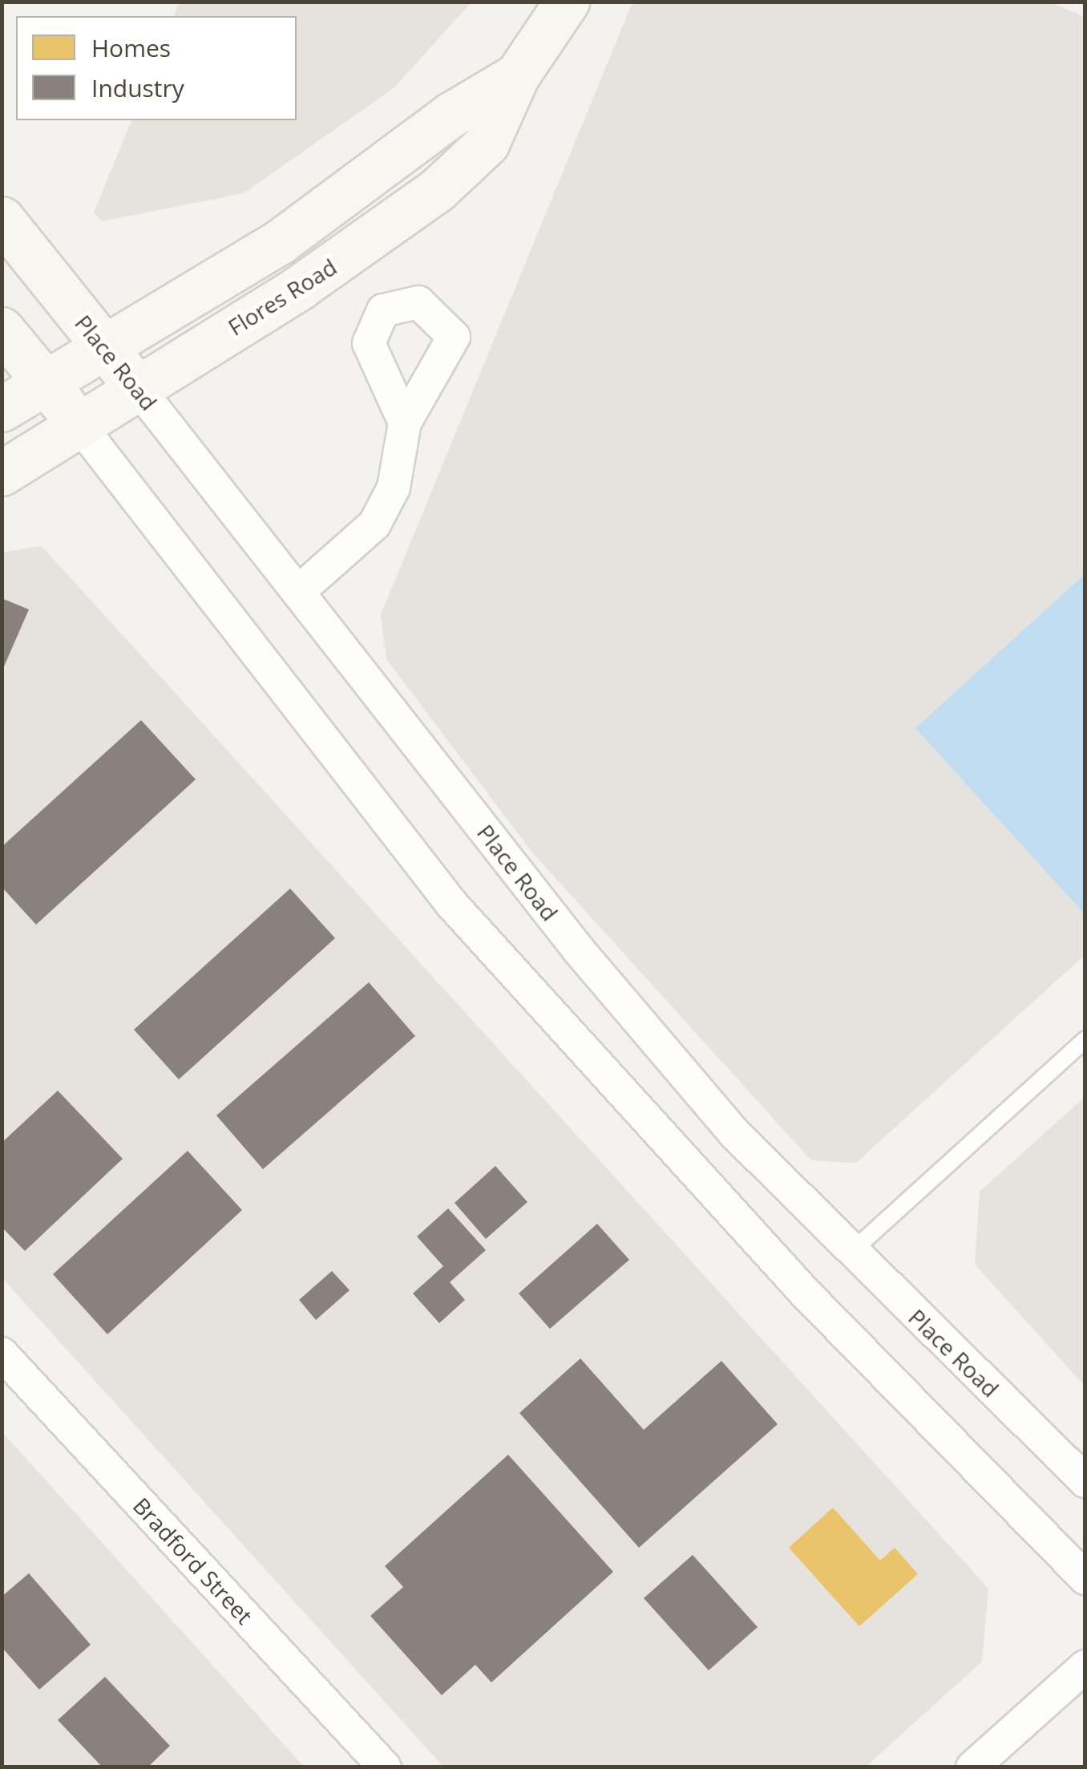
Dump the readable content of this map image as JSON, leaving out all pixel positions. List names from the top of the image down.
{
  "streets": {
    "main road": ["Flores Road", "Place Road"],
    "street": ["Bradford Street"]
  },
  "crossings": [
    ["Flores Road", "Place Road"]
  ],
  "legend": ["Homes", "Industry"]
}
